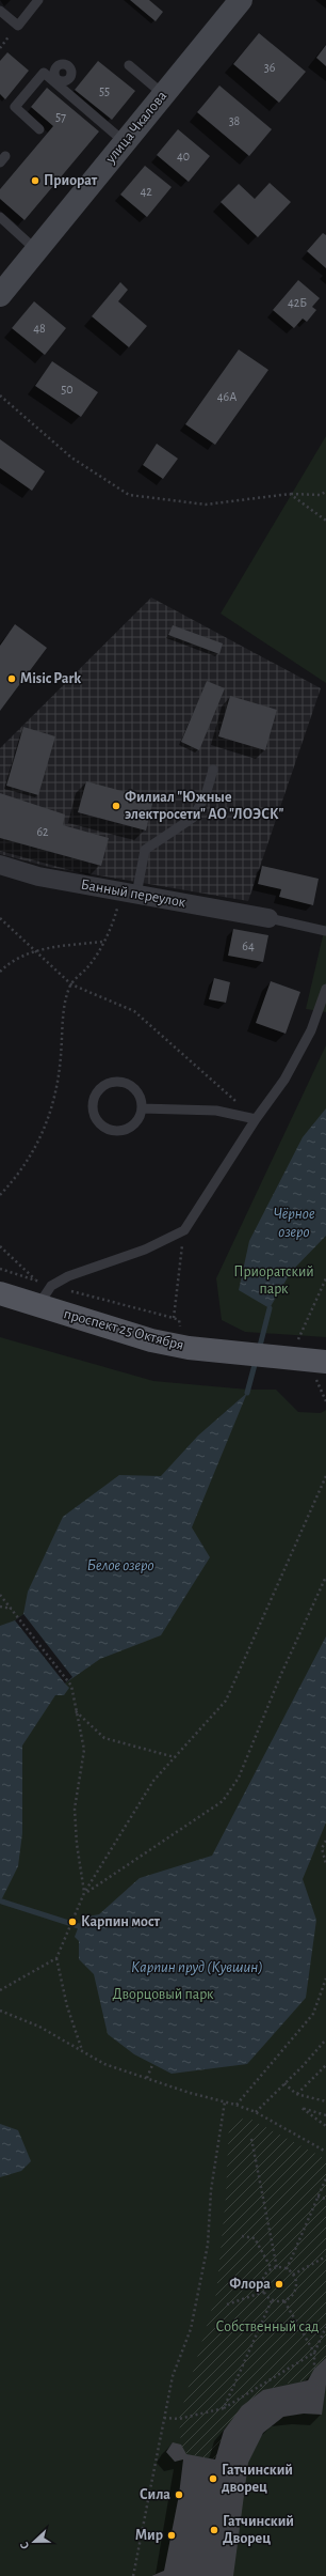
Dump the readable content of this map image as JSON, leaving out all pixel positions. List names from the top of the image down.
{
  "streets": {
    "main road": ["улица Чкалова", "проспект 25 Октября"],
    "street": ["Банный переулок"]
  },
  "water": ["Чёрное озеро", "Белое озеро", "Карпин пруд (Кувшин)"],
  "parks": ["Приоратский парк", "Дворцовый парк", "Собственный сад"],
  "places": [
    "Приорат",
    "Misic Park",
    "Филиал \"Южные электросети\" АО \"ЛОЭСК\"",
    "Карпин мост",
    "Флора",
    "Гатчинский дворец",
    "Сила",
    "Гатчинский Дворец",
    "Мир"
  ],
  "house_numbers": [
    "36",
    "55",
    "57",
    "38",
    "40",
    "42",
    "42Б",
    "48",
    "50",
    "46А",
    "62",
    "64"
  ],
  "north": "left"
}
